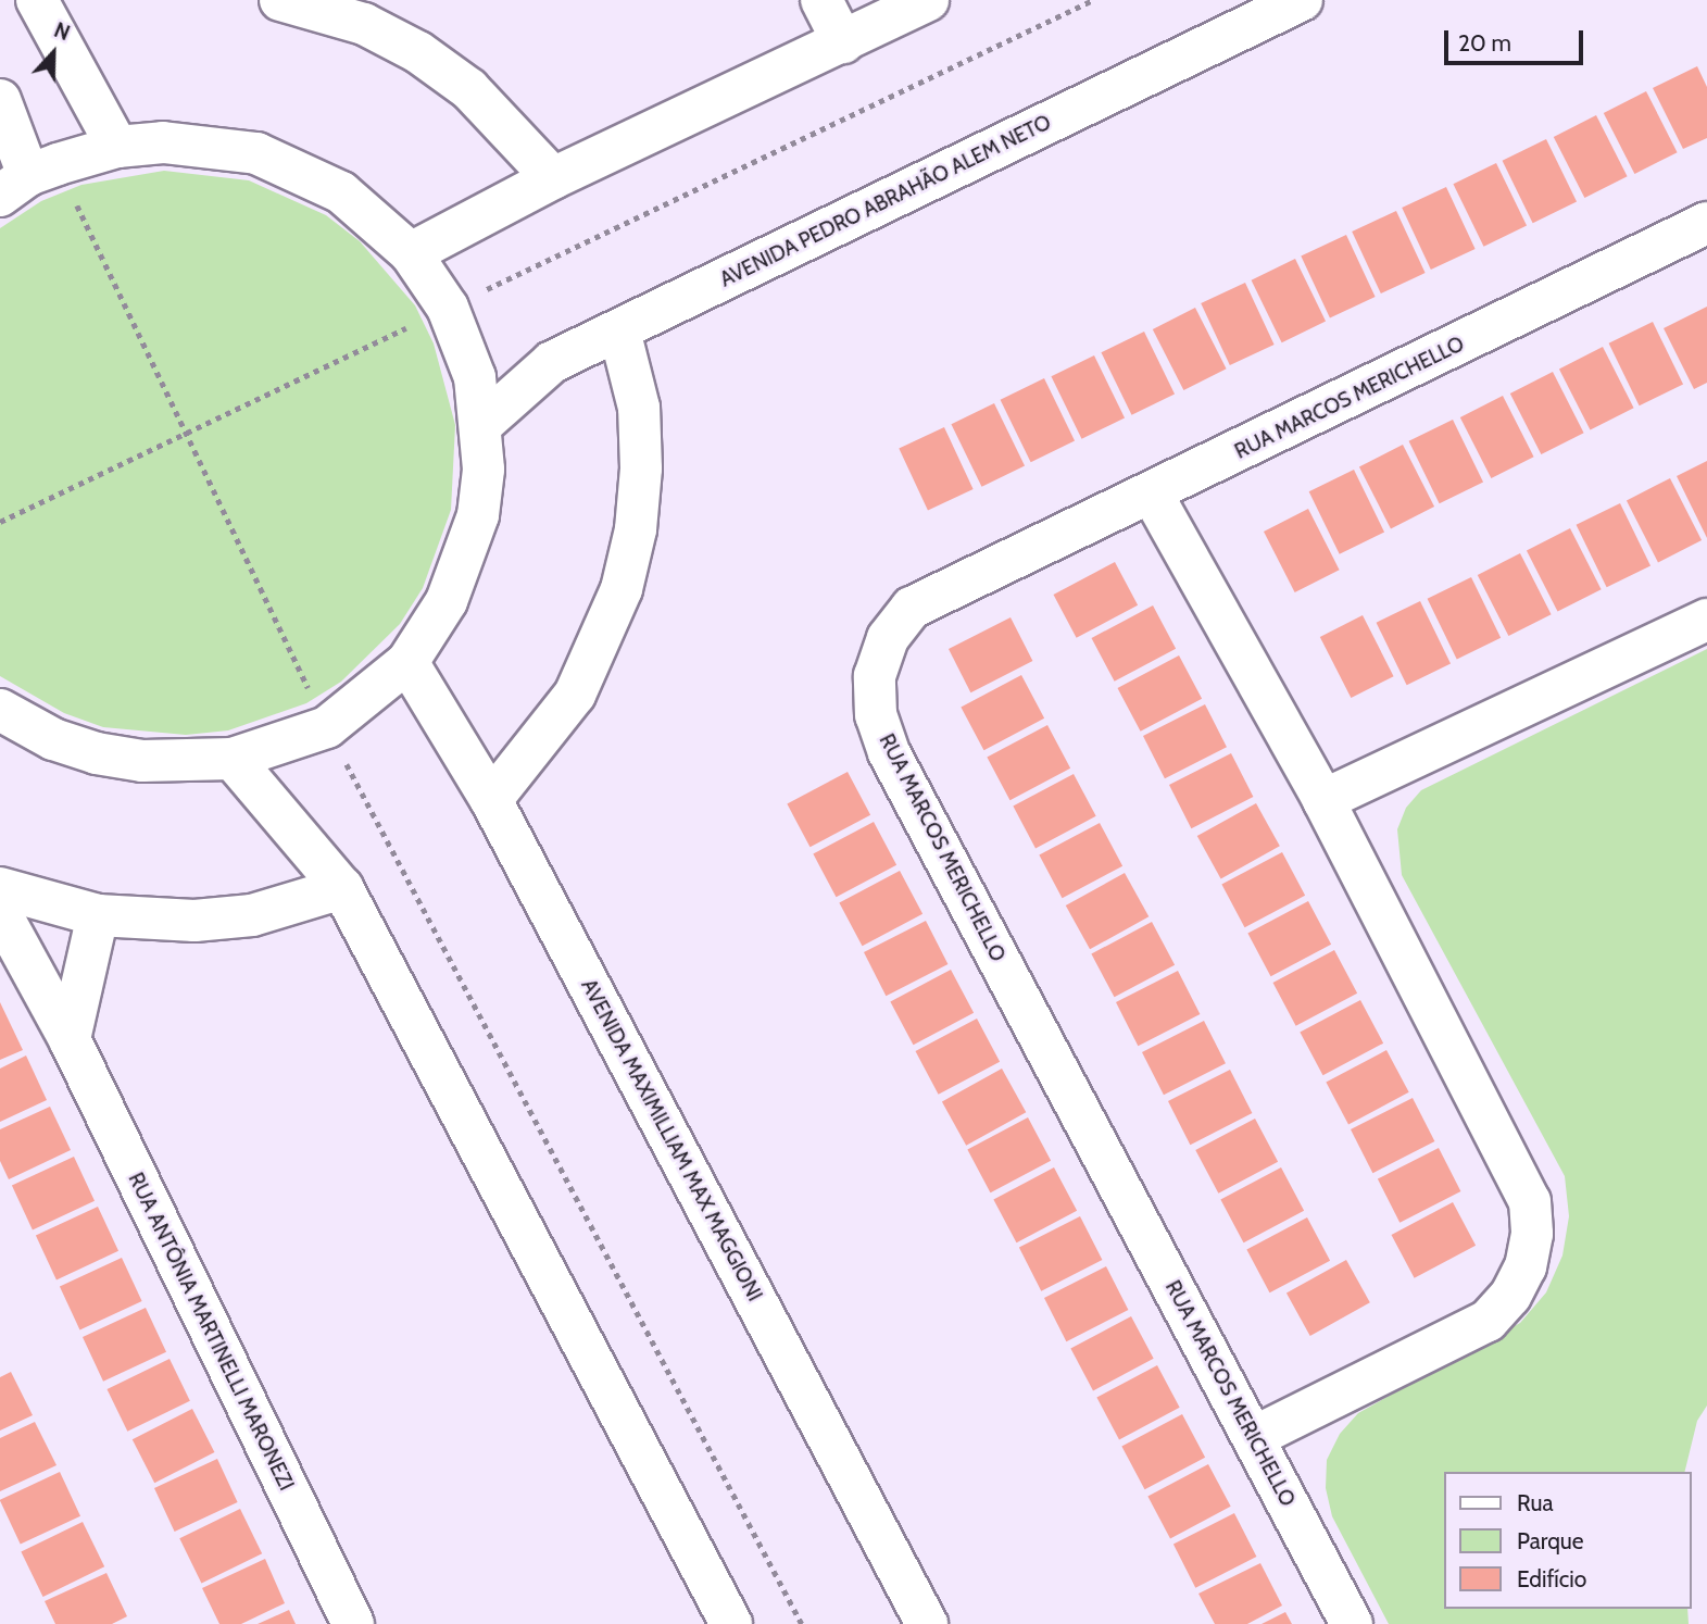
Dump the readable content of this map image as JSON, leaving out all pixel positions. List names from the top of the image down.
{
  "streets": {
    "street": [
      "AVENIDA PEDRO ABRAHÃO ALEM NETO",
      "RUA MARCOS MERICHELLO",
      "AVENIDA MAXIMILLIAM MAX MAGGIONI",
      "RUA ANTÔNIA MARTINELLI MARONEZI"
    ]
  },
  "legend": ["Rua", "Parque", "Edifício"],
  "scale_bar": "20 m",
  "north": "top"
}
